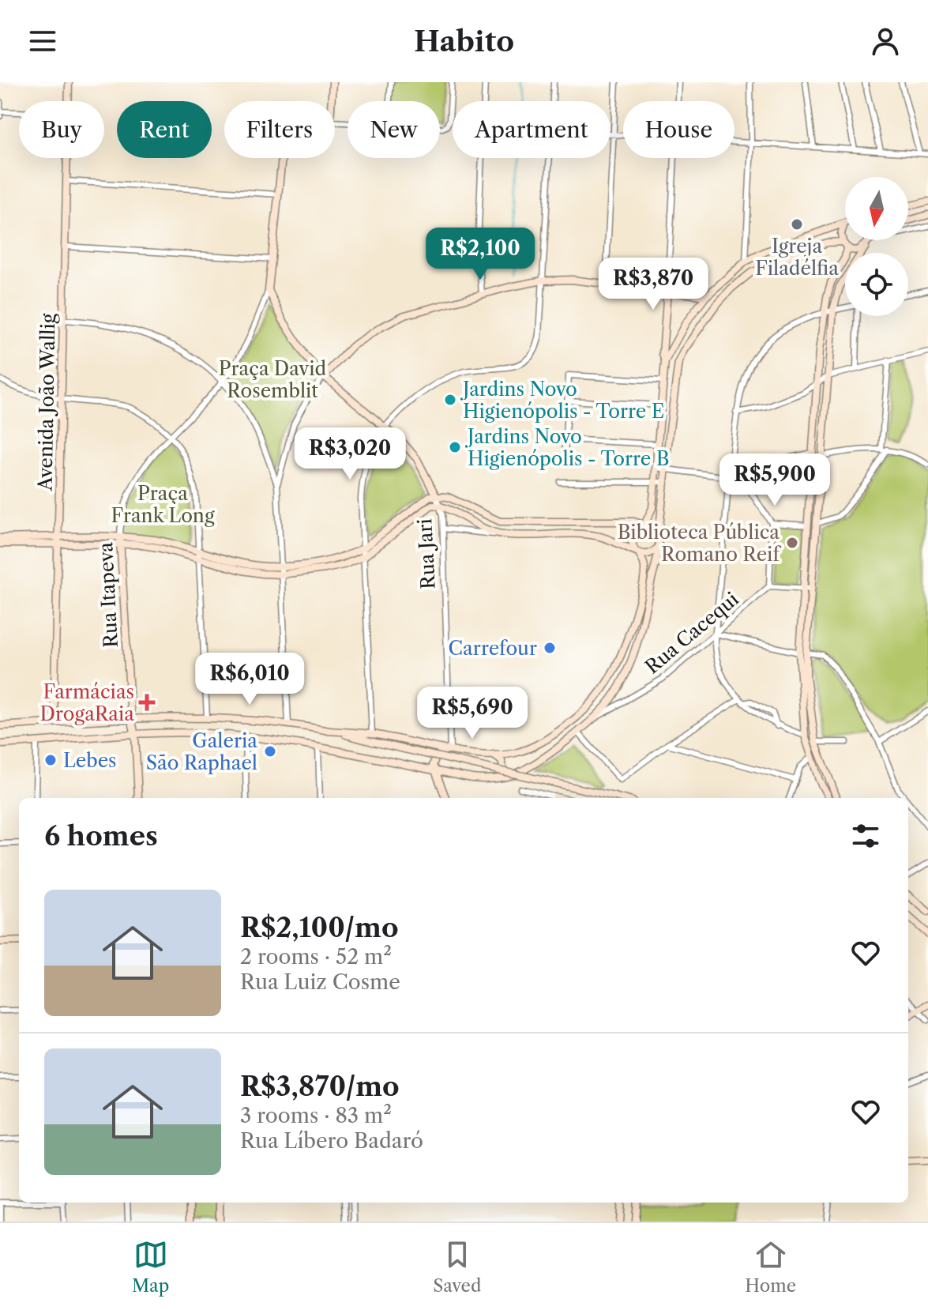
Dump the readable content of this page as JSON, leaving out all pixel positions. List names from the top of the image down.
{
  "streets": {
    "main road": ["Avenida João Wallig", "Rua Jari", "Rua Itapeva"],
    "street": ["Rua Cacequi"]
  },
  "crossings": [
    ["Rua Jari", "Rua Itapeva"]
  ],
  "parks": ["Praça David Rosemblit", "Praça Frank Long"],
  "places": {
    "other": [
      "Igreja Filadélfia",
      "Jardins Novo Higienópolis - Torre E",
      "Jardins Novo Higienópolis - Torre B",
      "Biblioteca Pública Romano Reif",
      "Carrefour",
      "Galeria São Raphael",
      "Lebes"
    ],
    "health": ["Farmácias DrogaRaia"]
  },
  "north": "bottom",
  "page": {
    "header": "Habito",
    "chip": [
      "Buy",
      "Rent",
      "Filters",
      "New",
      "Apartment",
      "House"
    ],
    "price": [
      "R$2,100",
      "R$3,870",
      "R$3,020",
      "R$5,900",
      "R$6,010",
      "R$5,690"
    ],
    "heading": "6 homes",
    "list": [
      {
        "name": "R$2,100/mo",
        "note": "2 rooms · 52 m² · Rua Luiz Cosme"
      },
      {
        "name": "R$3,870/mo",
        "note": "3 rooms · 83 m² · Rua Líbero Badaró"
      }
    ],
    "tabs": ["Map", "Saved", "Home"]
  }
}
